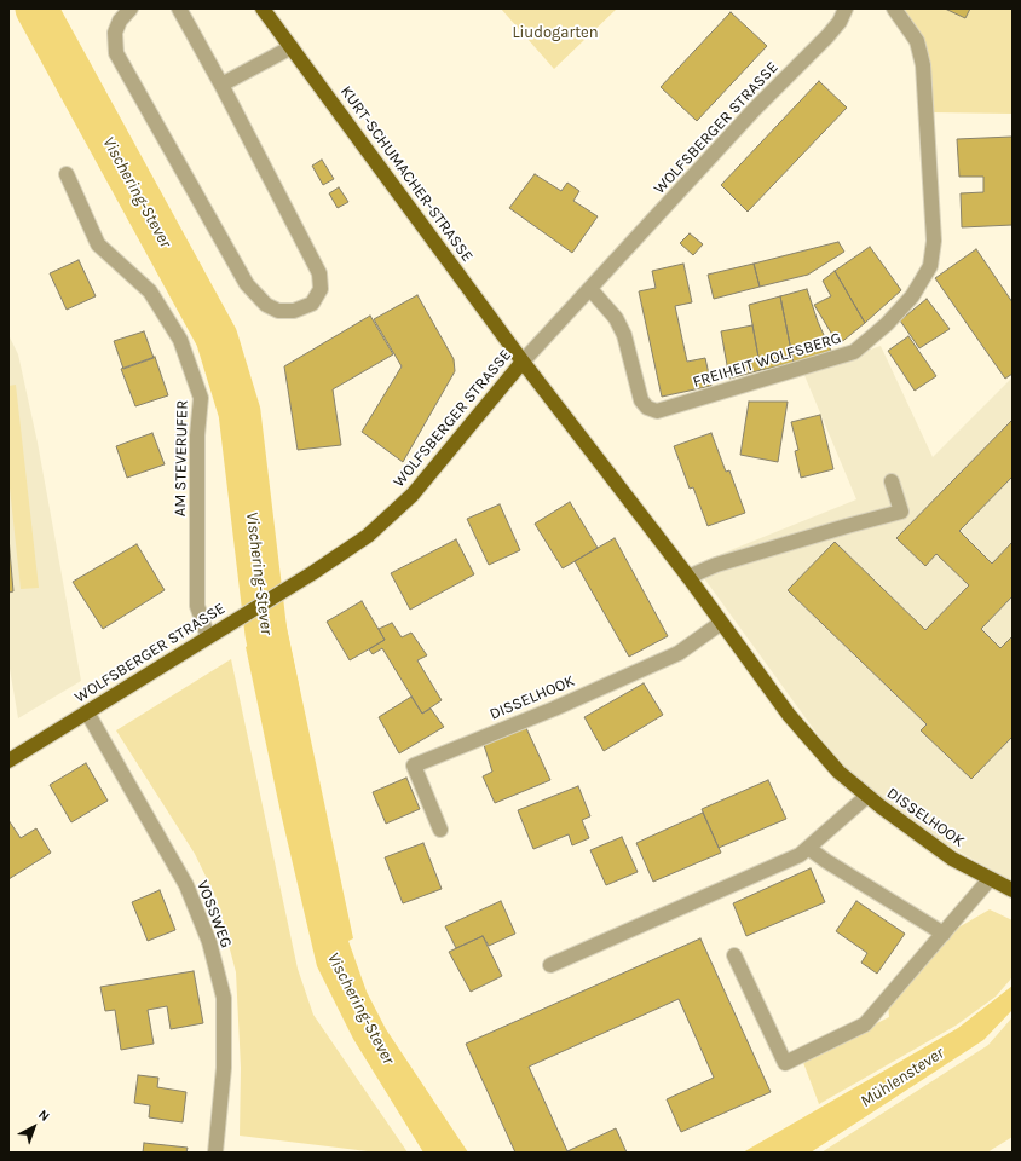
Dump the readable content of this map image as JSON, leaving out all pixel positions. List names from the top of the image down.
{
  "streets": {
    "main road": ["WOLFSBERGER STRASSE", "KURT-SCHUMACHER-STRASSE", "DISSELHOOK"],
    "street": ["FREIHEIT WOLFSBERG", "AM STEVERUFER", "VOSSWEG"]
  },
  "crossings": [
    ["WOLFSBERGER STRASSE", "KURT-SCHUMACHER-STRASSE"],
    ["WOLFSBERGER STRASSE", "FREIHEIT WOLFSBERG"],
    ["WOLFSBERGER STRASSE", "AM STEVERUFER"],
    ["WOLFSBERGER STRASSE", "DISSELHOOK"],
    ["WOLFSBERGER STRASSE", "VOSSWEG"],
    ["KURT-SCHUMACHER-STRASSE", "DISSELHOOK"]
  ],
  "water": ["Vischering-Stever", "Mühlenstever"],
  "parks": ["Liudogarten"],
  "north": "top right"
}
